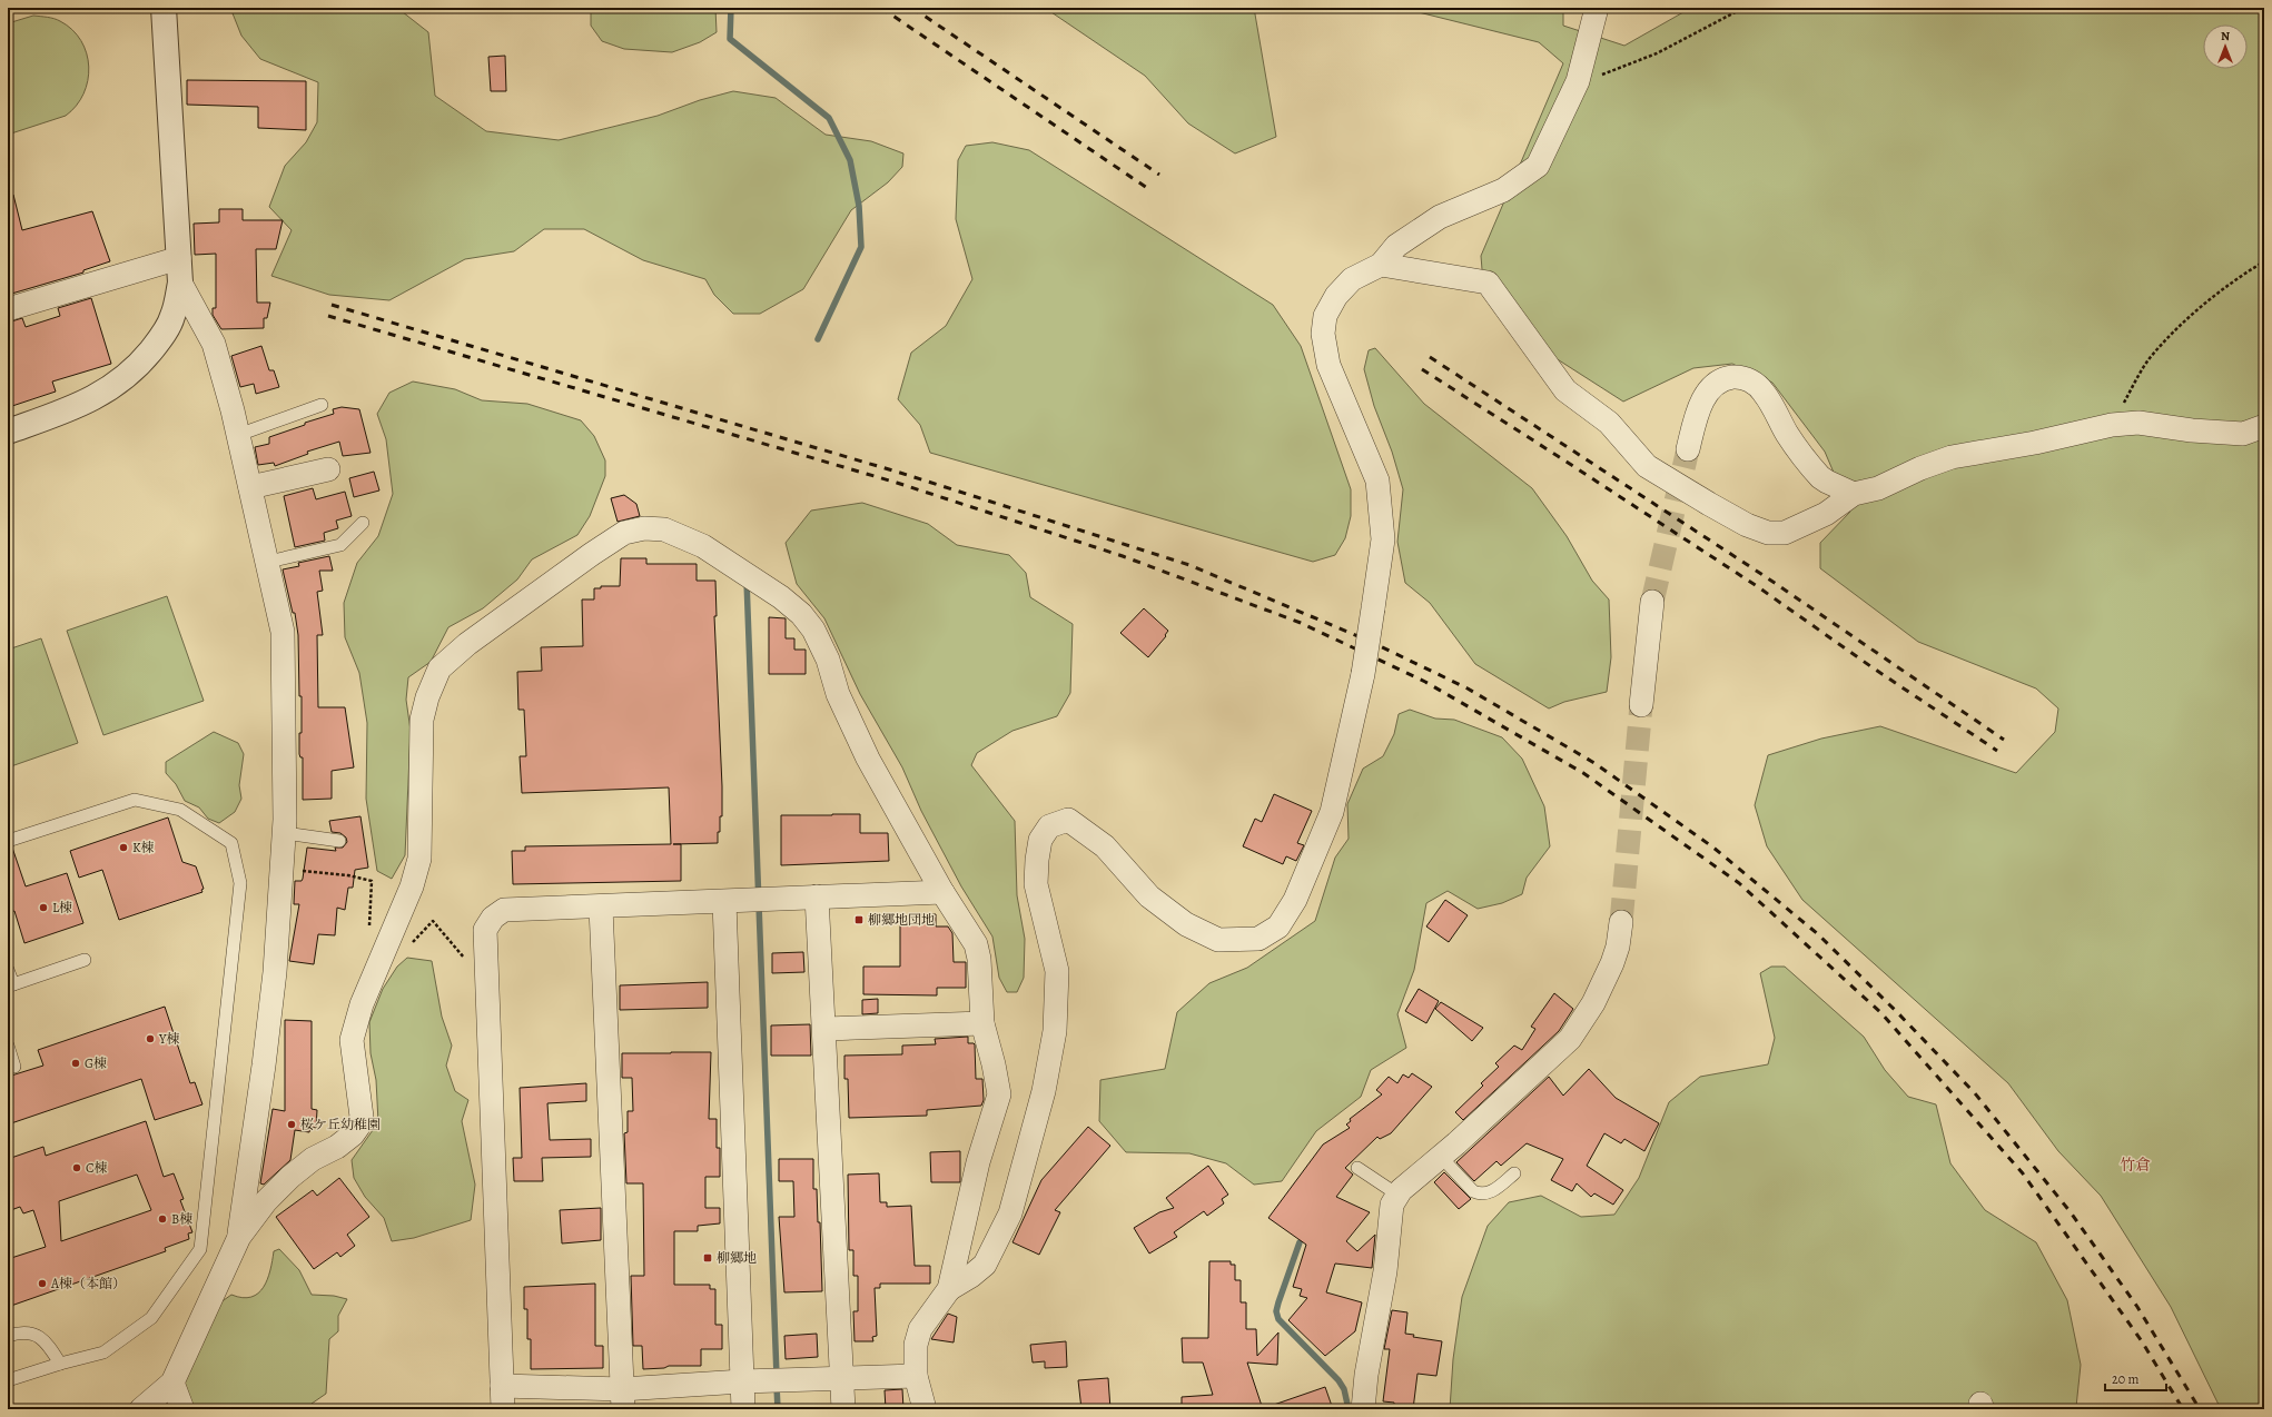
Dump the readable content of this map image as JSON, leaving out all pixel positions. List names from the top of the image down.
{
  "districts": ["竹倉"],
  "places": {
    "other": [
      "K棟",
      "L棟",
      "Y棟",
      "G棟",
      "桜ケ丘幼稚園",
      "C棟",
      "B棟",
      "A棟（本館）"
    ],
    "transit": ["柳郷地団地", "柳郷地"]
  },
  "scale_bar": "20 m",
  "north": "top"
}
